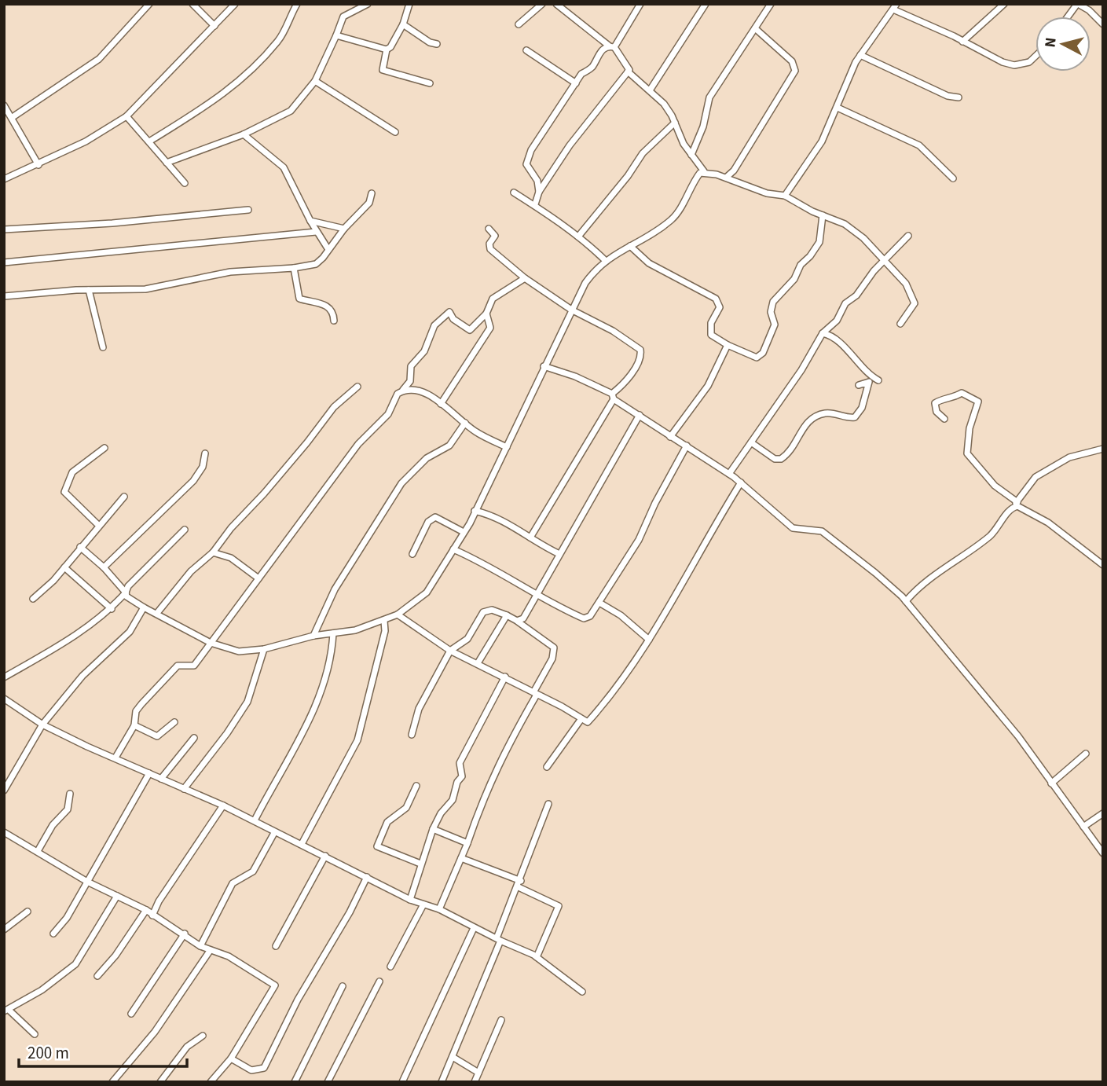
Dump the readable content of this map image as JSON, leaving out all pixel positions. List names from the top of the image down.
{
  "scale_bar": "200 m",
  "north": "left"
}
